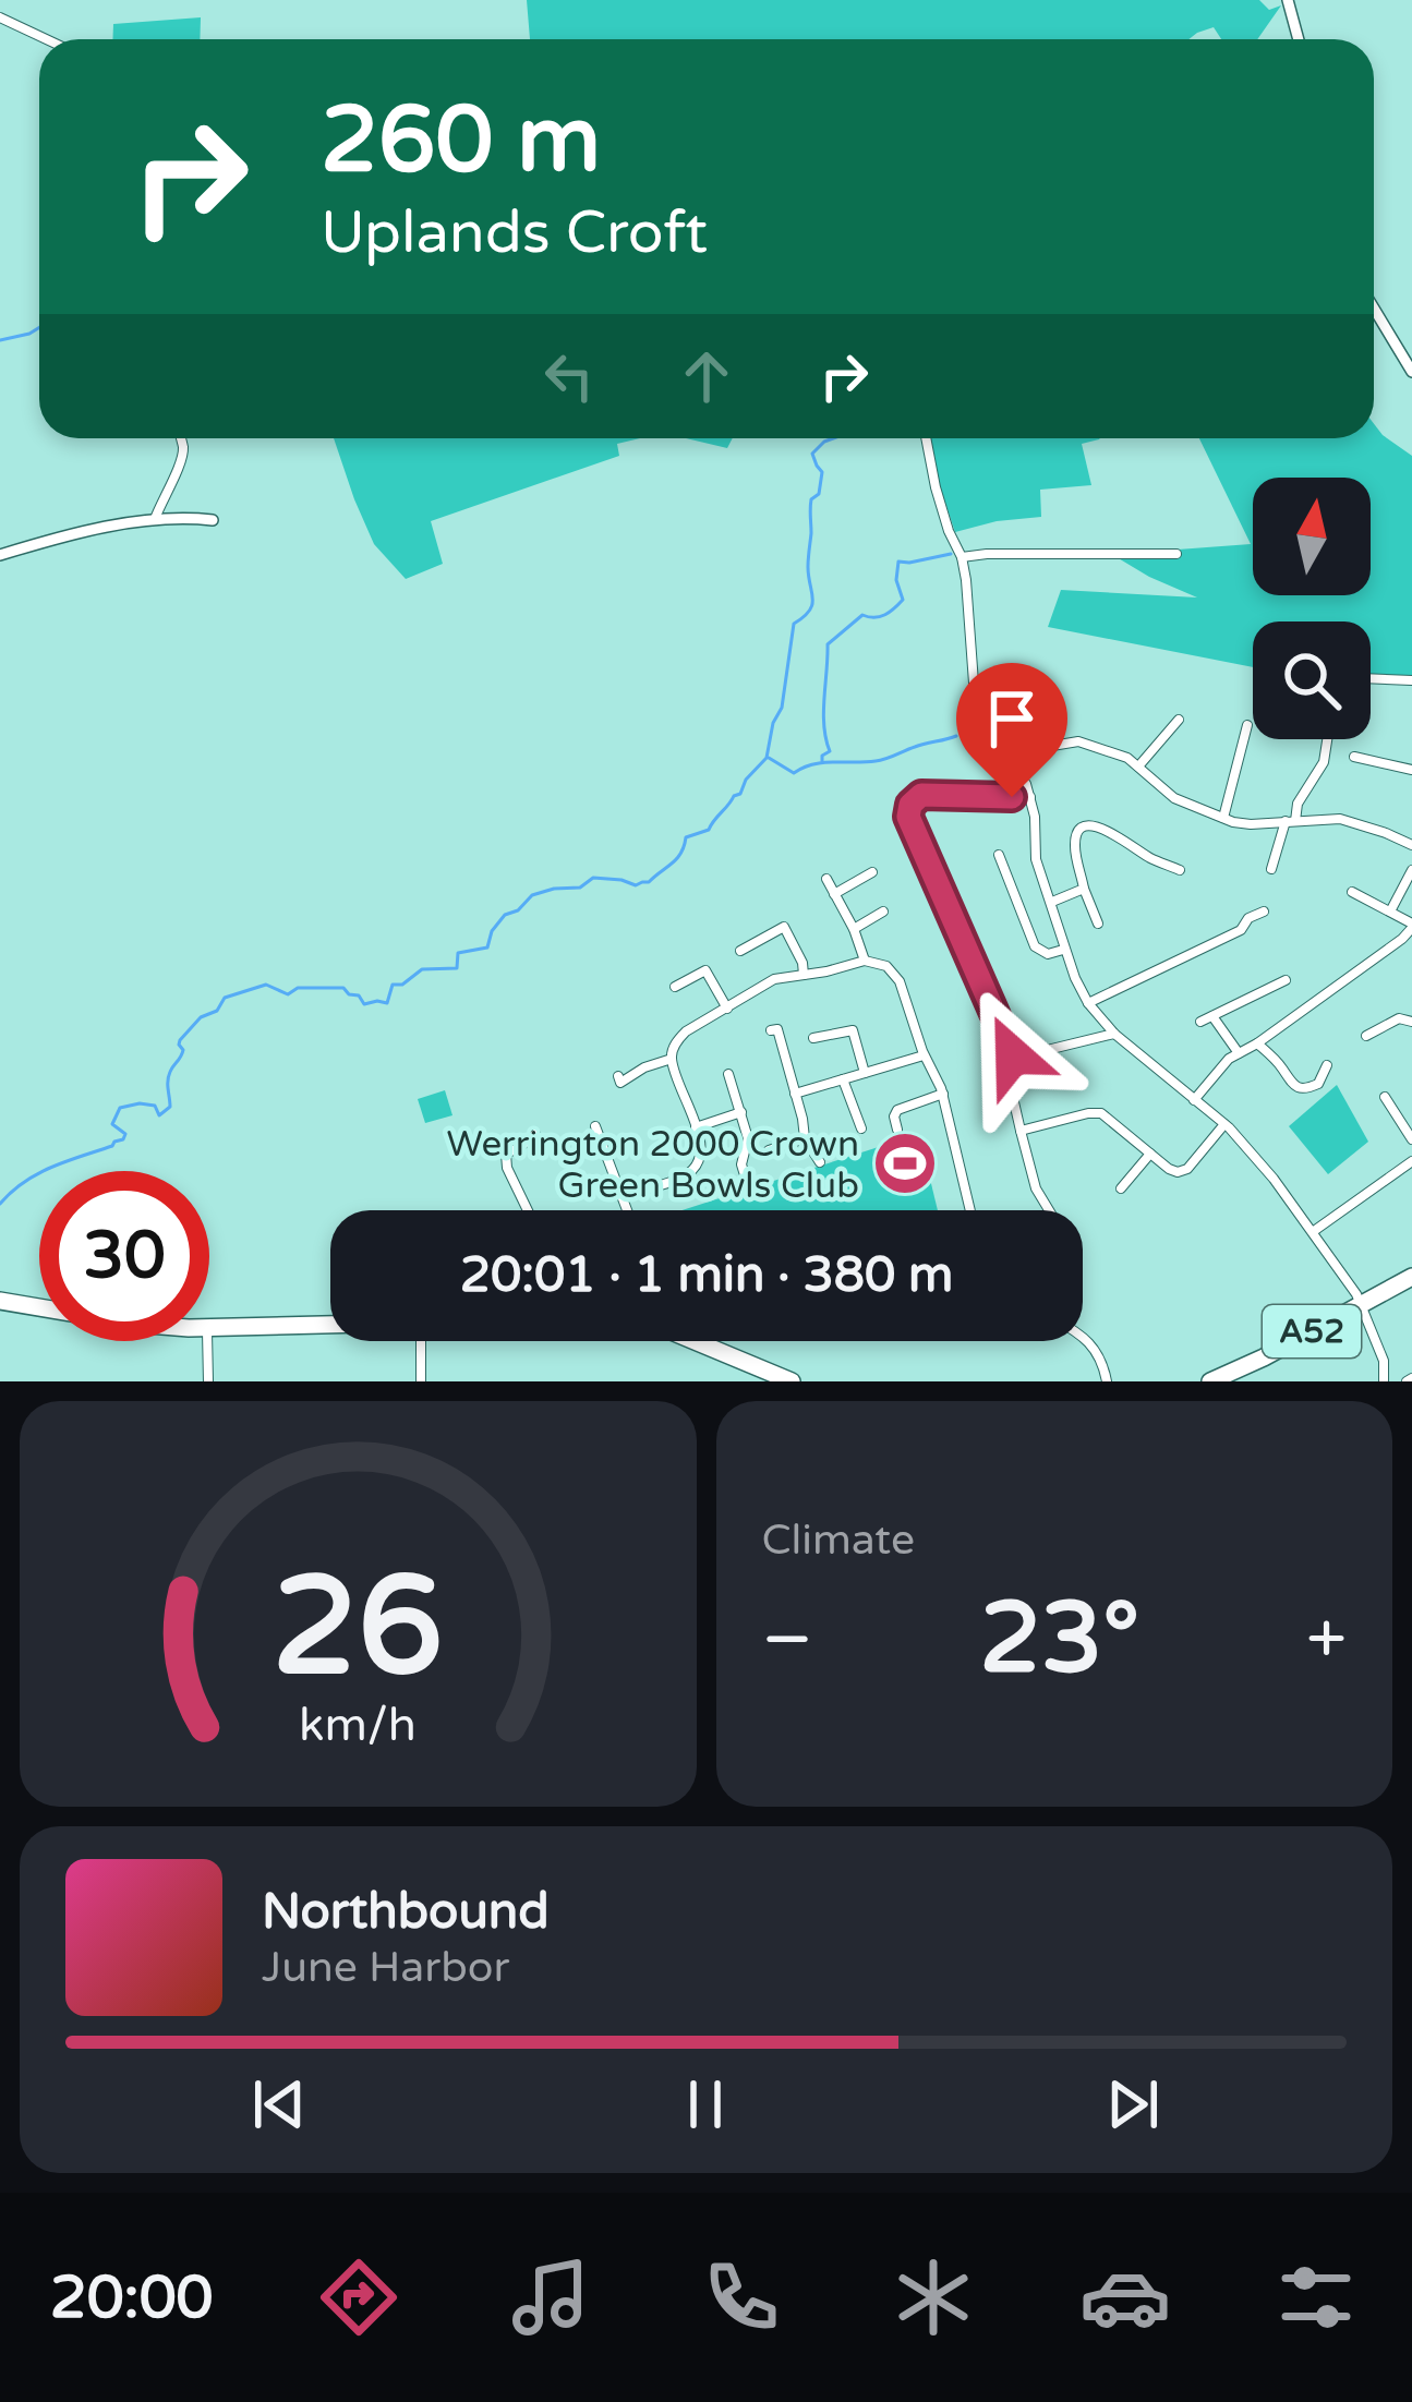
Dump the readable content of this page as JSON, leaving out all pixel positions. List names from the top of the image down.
{
  "streets": {
    "highway": ["A52"]
  },
  "places": {
    "sports": ["Werrington 2000 Crown Green Bowls Club"]
  },
  "north": "top",
  "page": {
    "turn": ["260 m", "Uplands Croft"],
    "limit": "30",
    "trip": "20:01 · 1 min · 380 m",
    "tile": "Climate",
    "heat": ["−", "23°", "+"],
    "song": ["Northbound", "June Harbor"],
    "tabs": "20:00",
    "gauge": ["26", "km/h"]
  }
}
